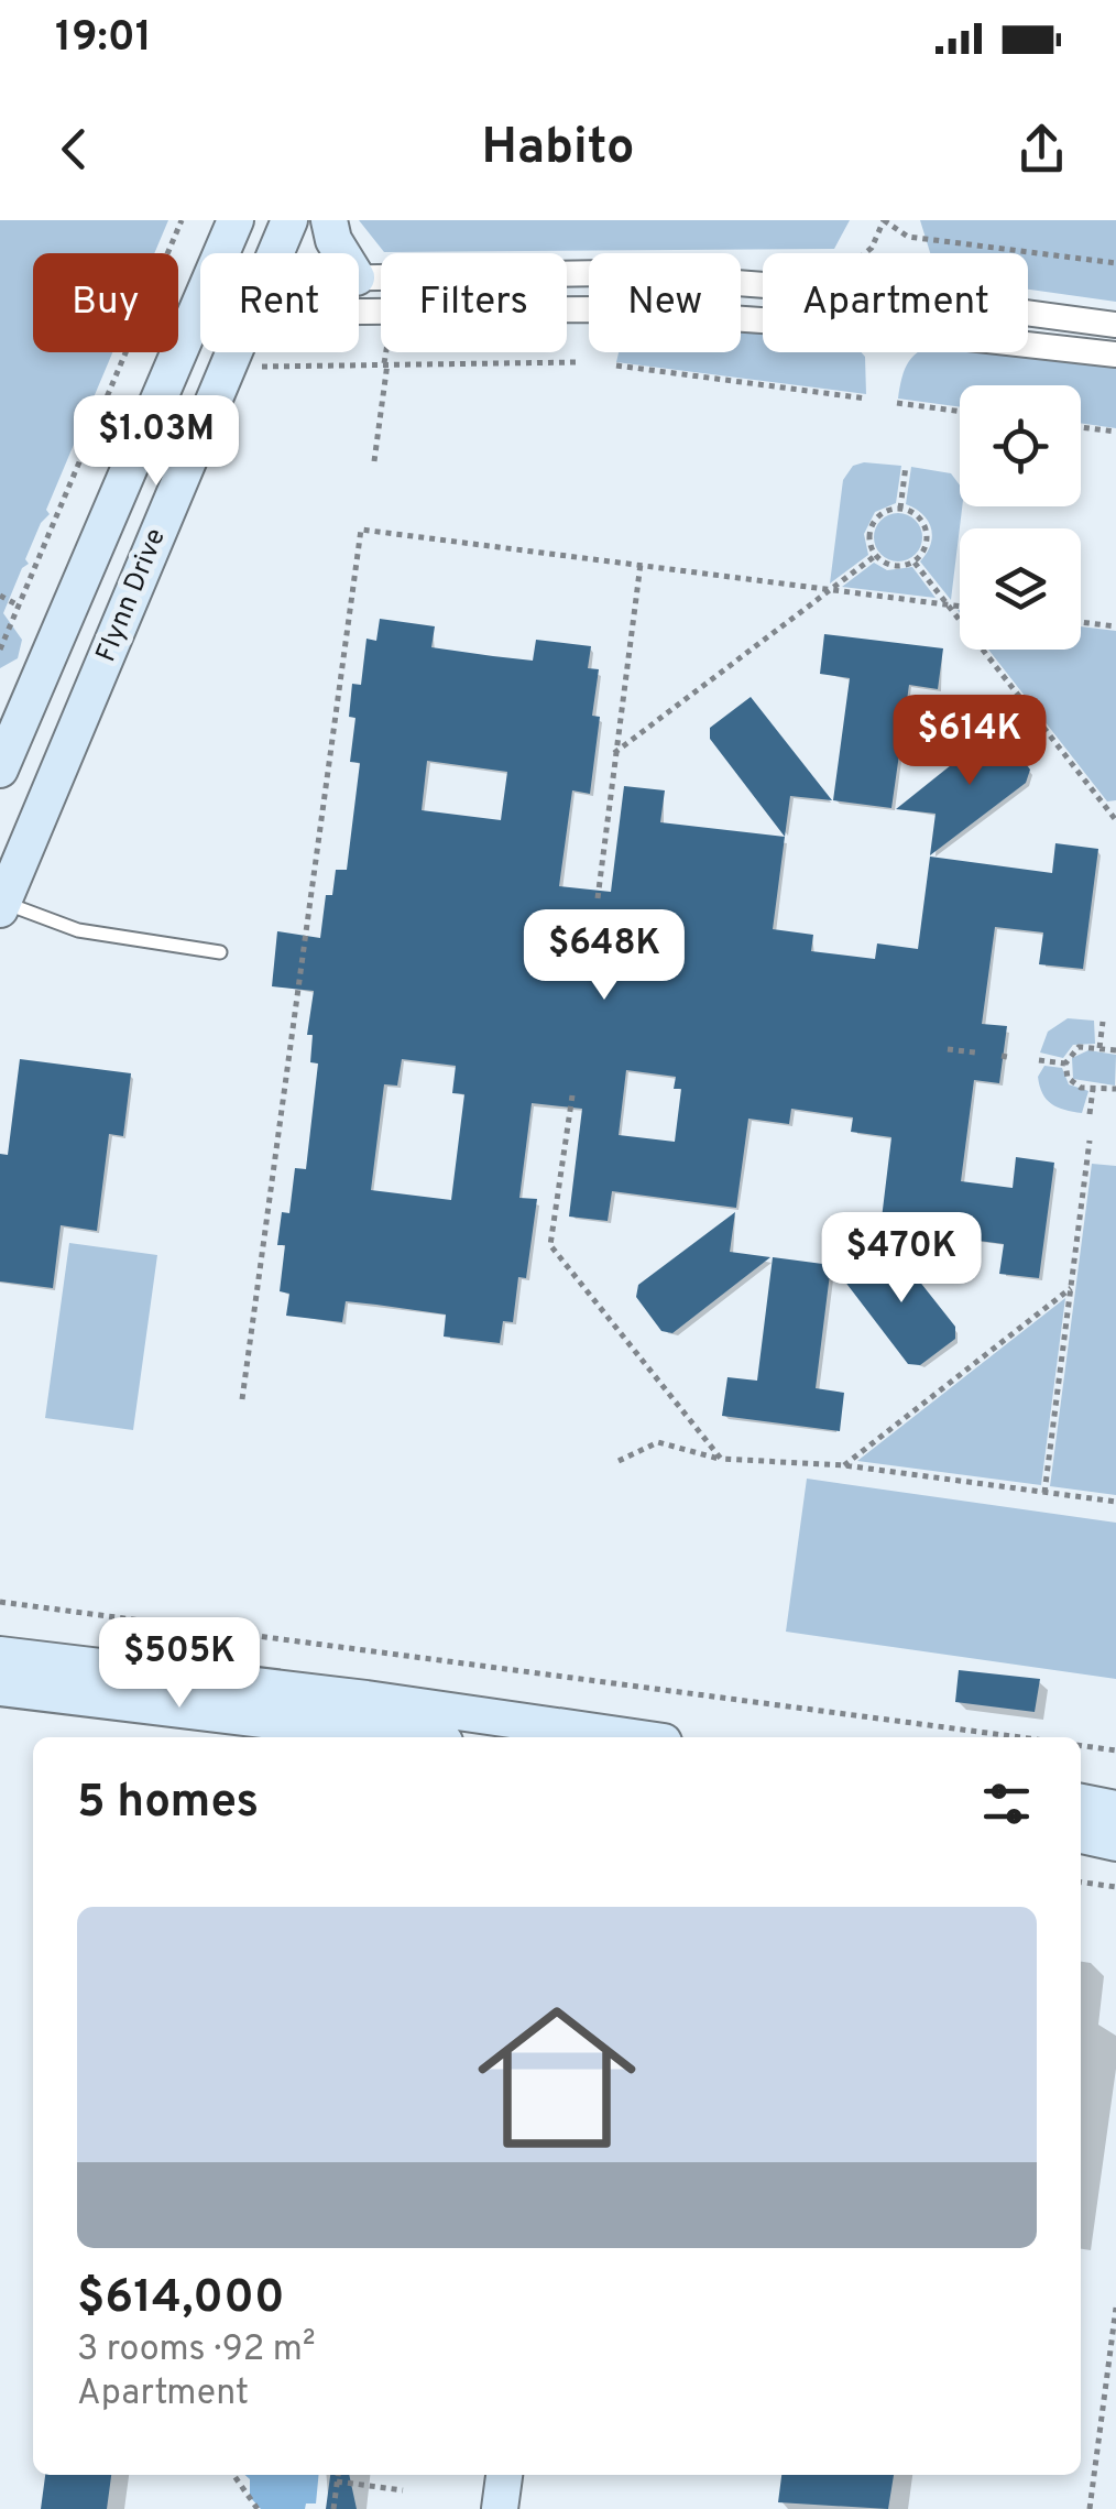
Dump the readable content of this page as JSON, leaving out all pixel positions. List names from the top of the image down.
{
  "streets": {
    "main road": ["Flynn Drive"]
  },
  "page": {
    "status": "19:01",
    "header": "Habito",
    "chip": [
      "Buy",
      "Rent",
      "Filters",
      "New",
      "Apartment"
    ],
    "price": [
      "$1.03M",
      "$614K",
      "$648K",
      "$470K",
      "$505K"
    ],
    "heading": "5 homes",
    "list": [
      {
        "name": "$614,000",
        "note": "3 rooms · 92 m² · Apartment"
      }
    ]
  }
}
